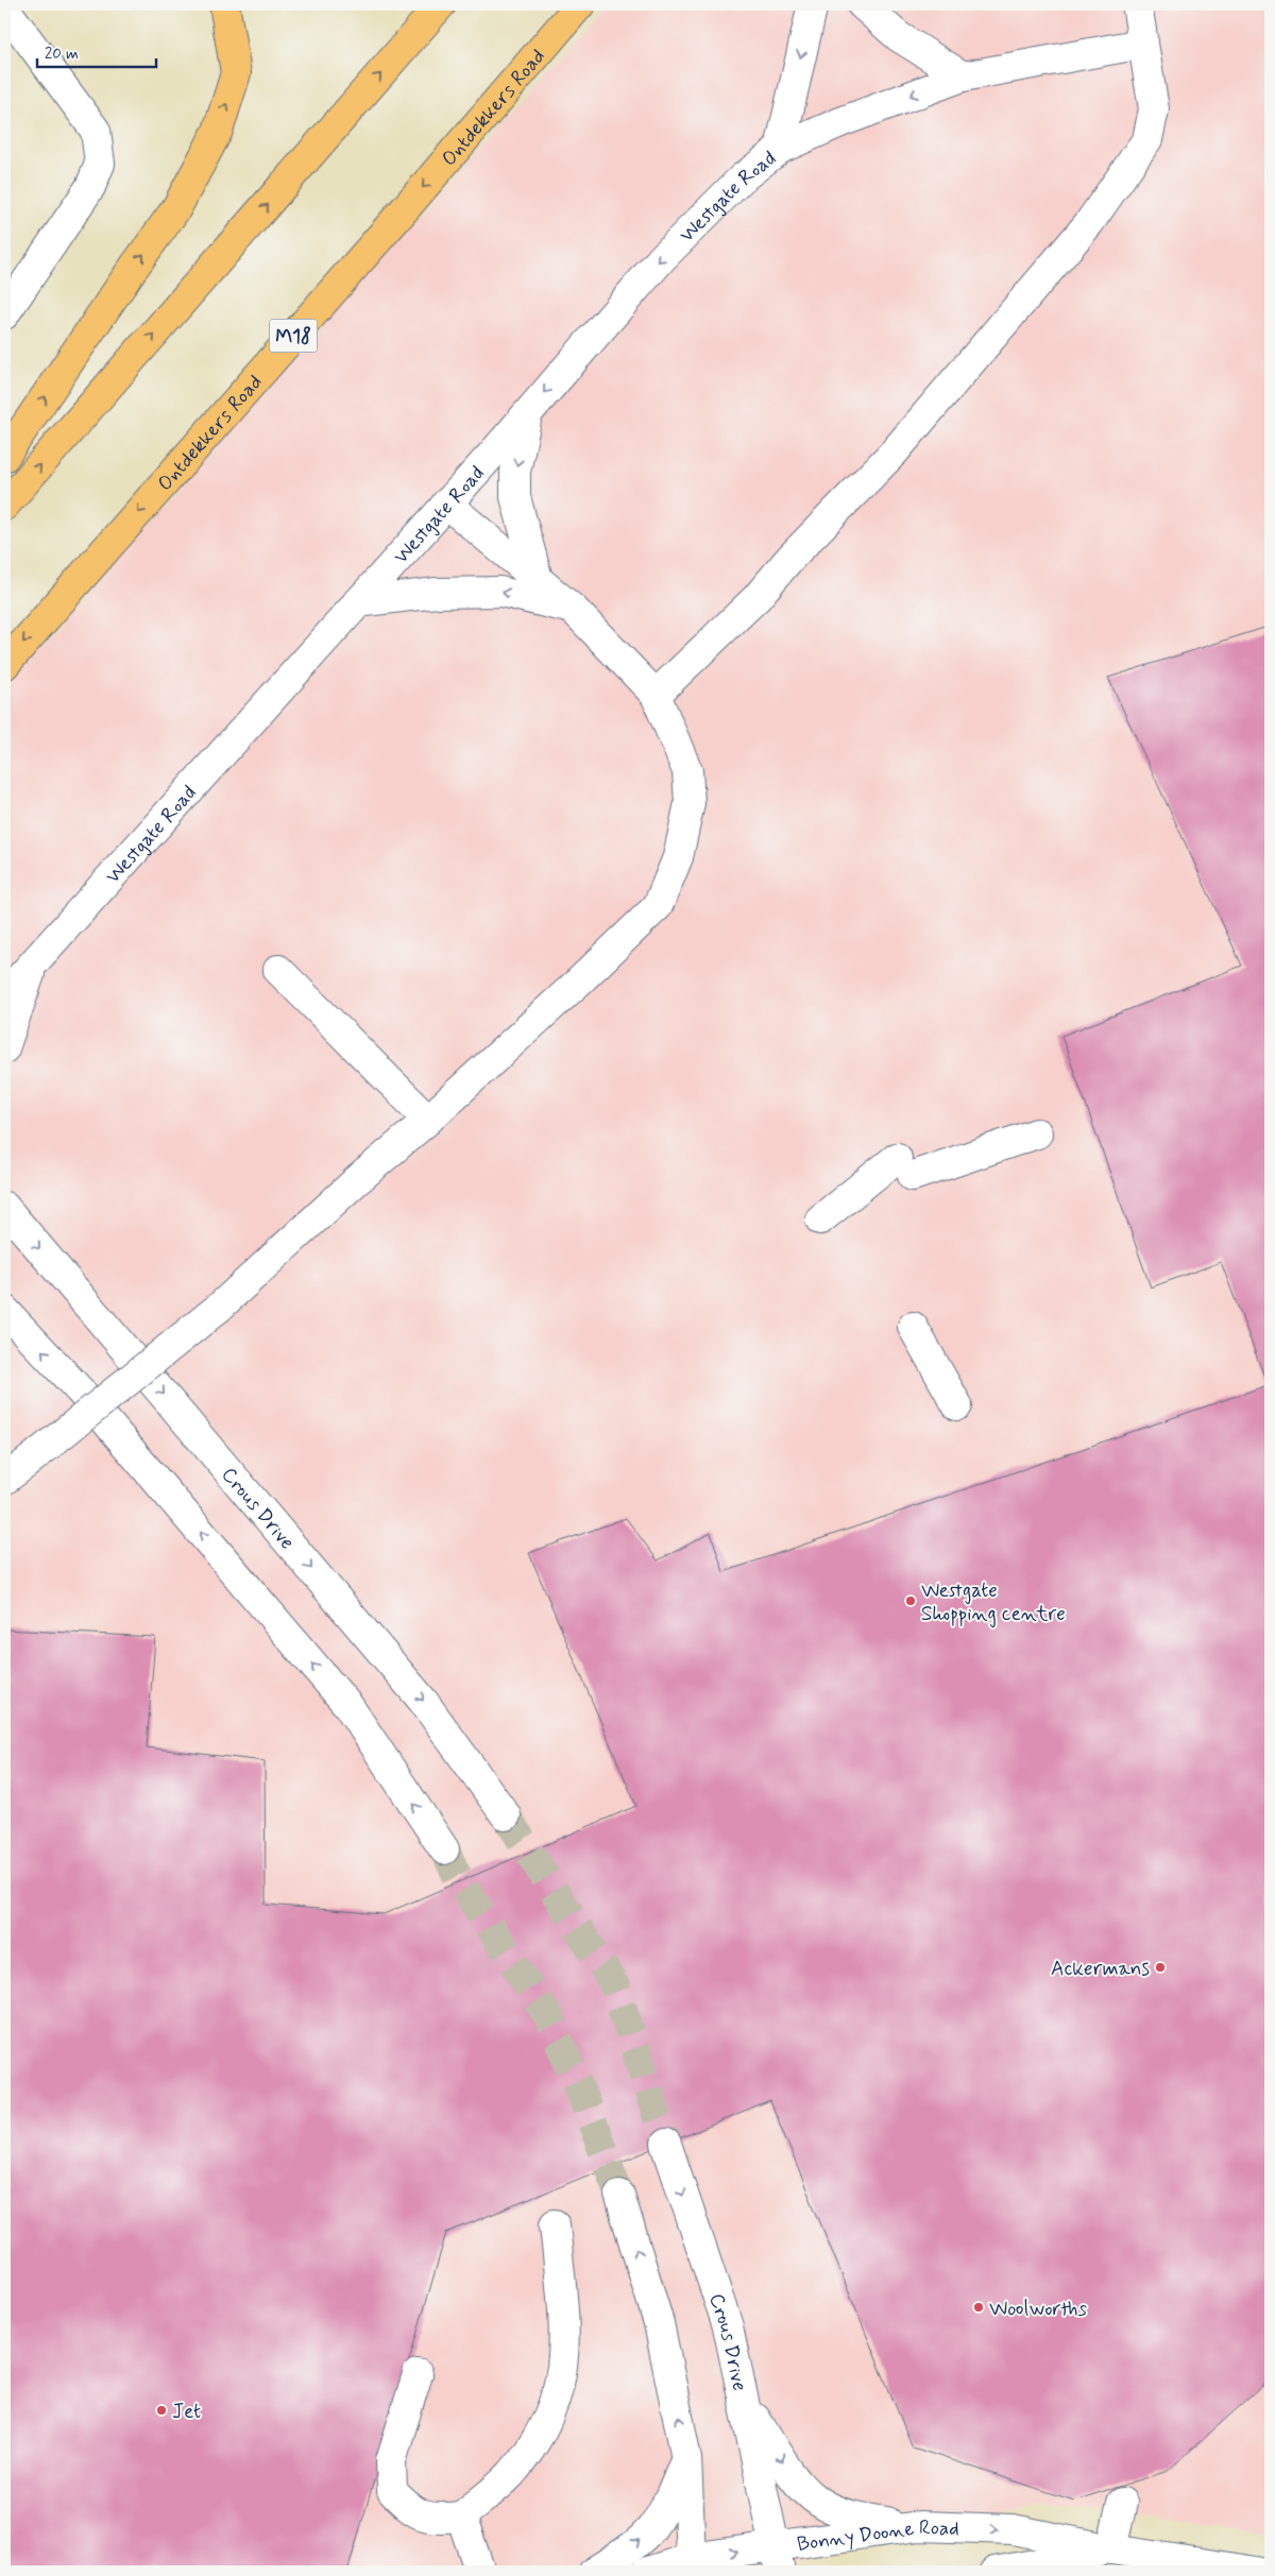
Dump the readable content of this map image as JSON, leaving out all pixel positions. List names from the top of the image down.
{
  "streets": {
    "main road": ["Ontdekkers Road", "M18"],
    "street": ["Westgate Road", "Crous Drive", "Bonny Doone Road"]
  },
  "crossings": [
    ["Crous Drive", "Bonny Doone Road"]
  ],
  "one_way": ["Westgate Road"],
  "places": [
    "Westgate Shopping centre",
    "Ackermans",
    "Woolworths",
    "Jet"
  ],
  "scale_bar": "20 m"
}
